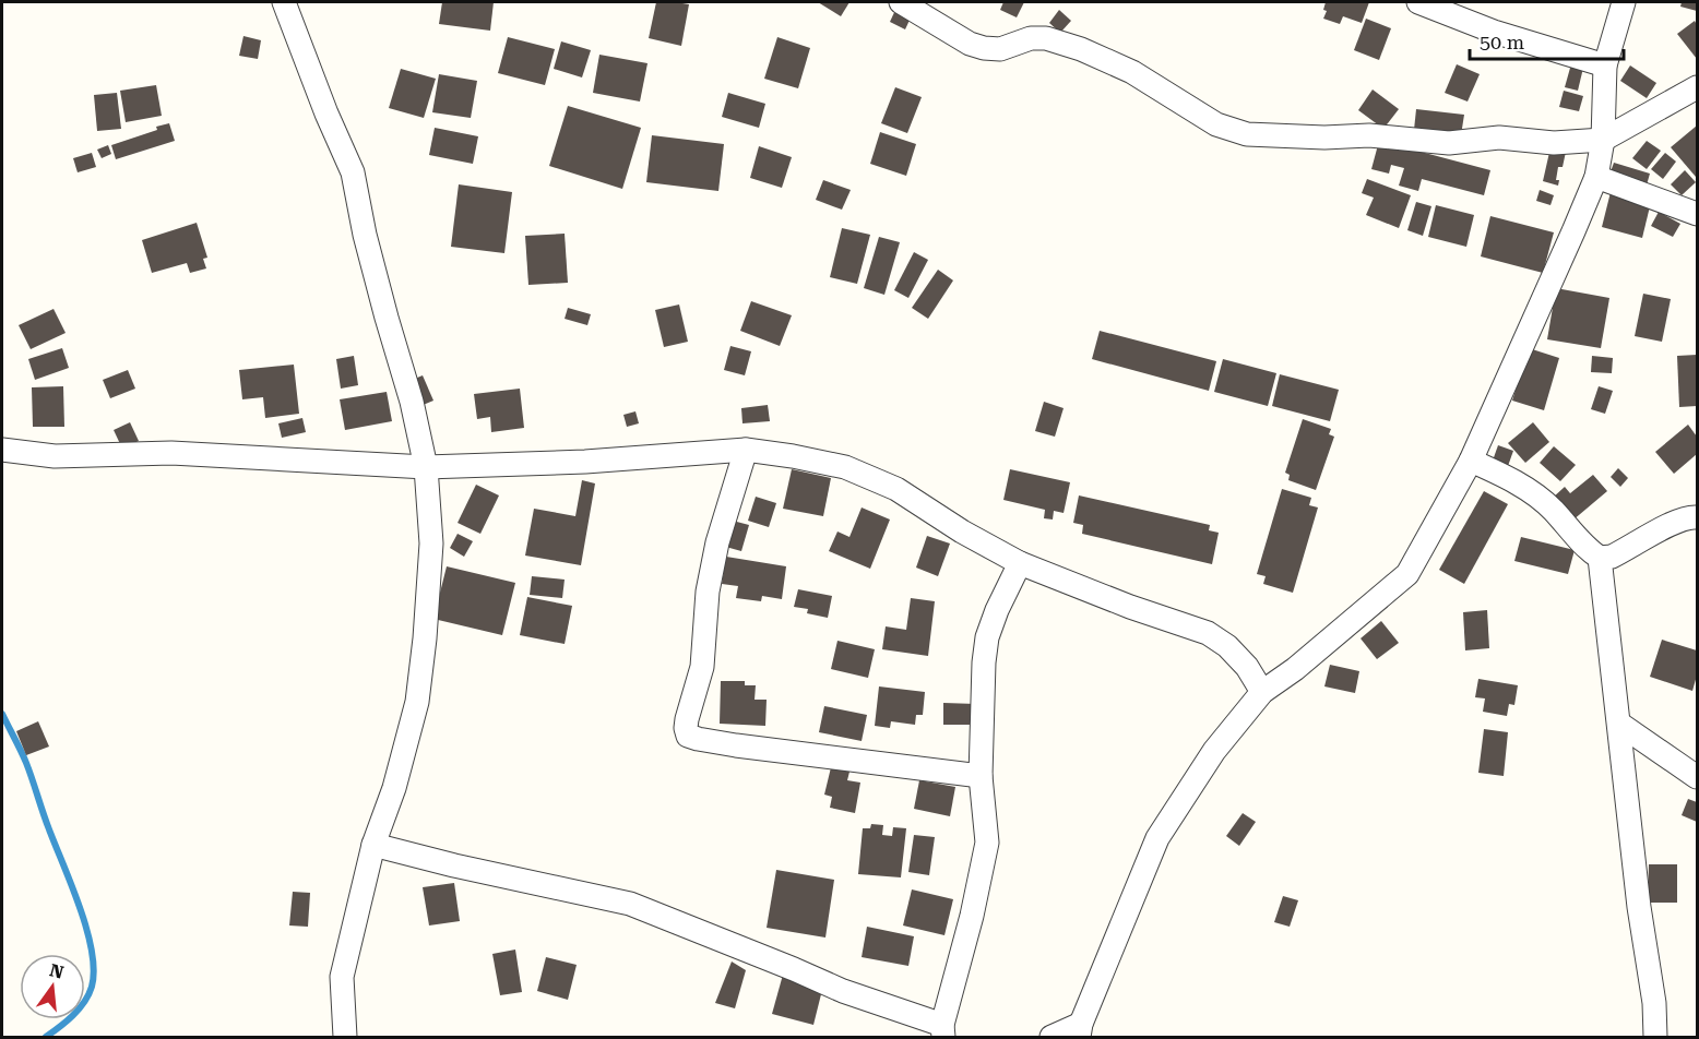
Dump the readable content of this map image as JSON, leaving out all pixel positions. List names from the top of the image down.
{
  "scale_bar": "50 m",
  "north": "top"
}
